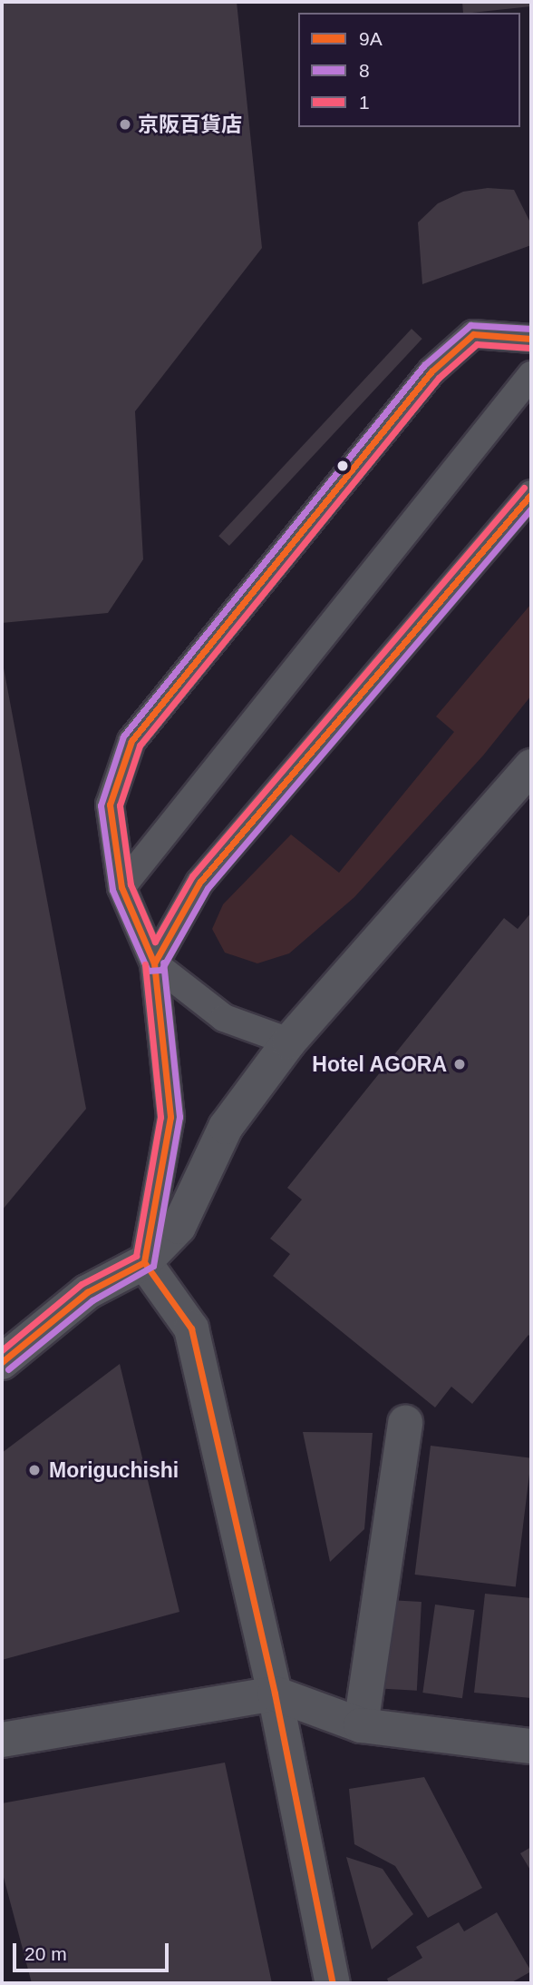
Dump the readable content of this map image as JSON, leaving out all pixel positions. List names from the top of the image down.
{
  "places": ["京阪百貨店", "Hotel AGORA", "Moriguchishi"],
  "lines": ["transit line 8", "transit line 9A", "transit line 1"],
  "legend": ["9A", "8", "1"],
  "scale_bar": "20 m"
}
